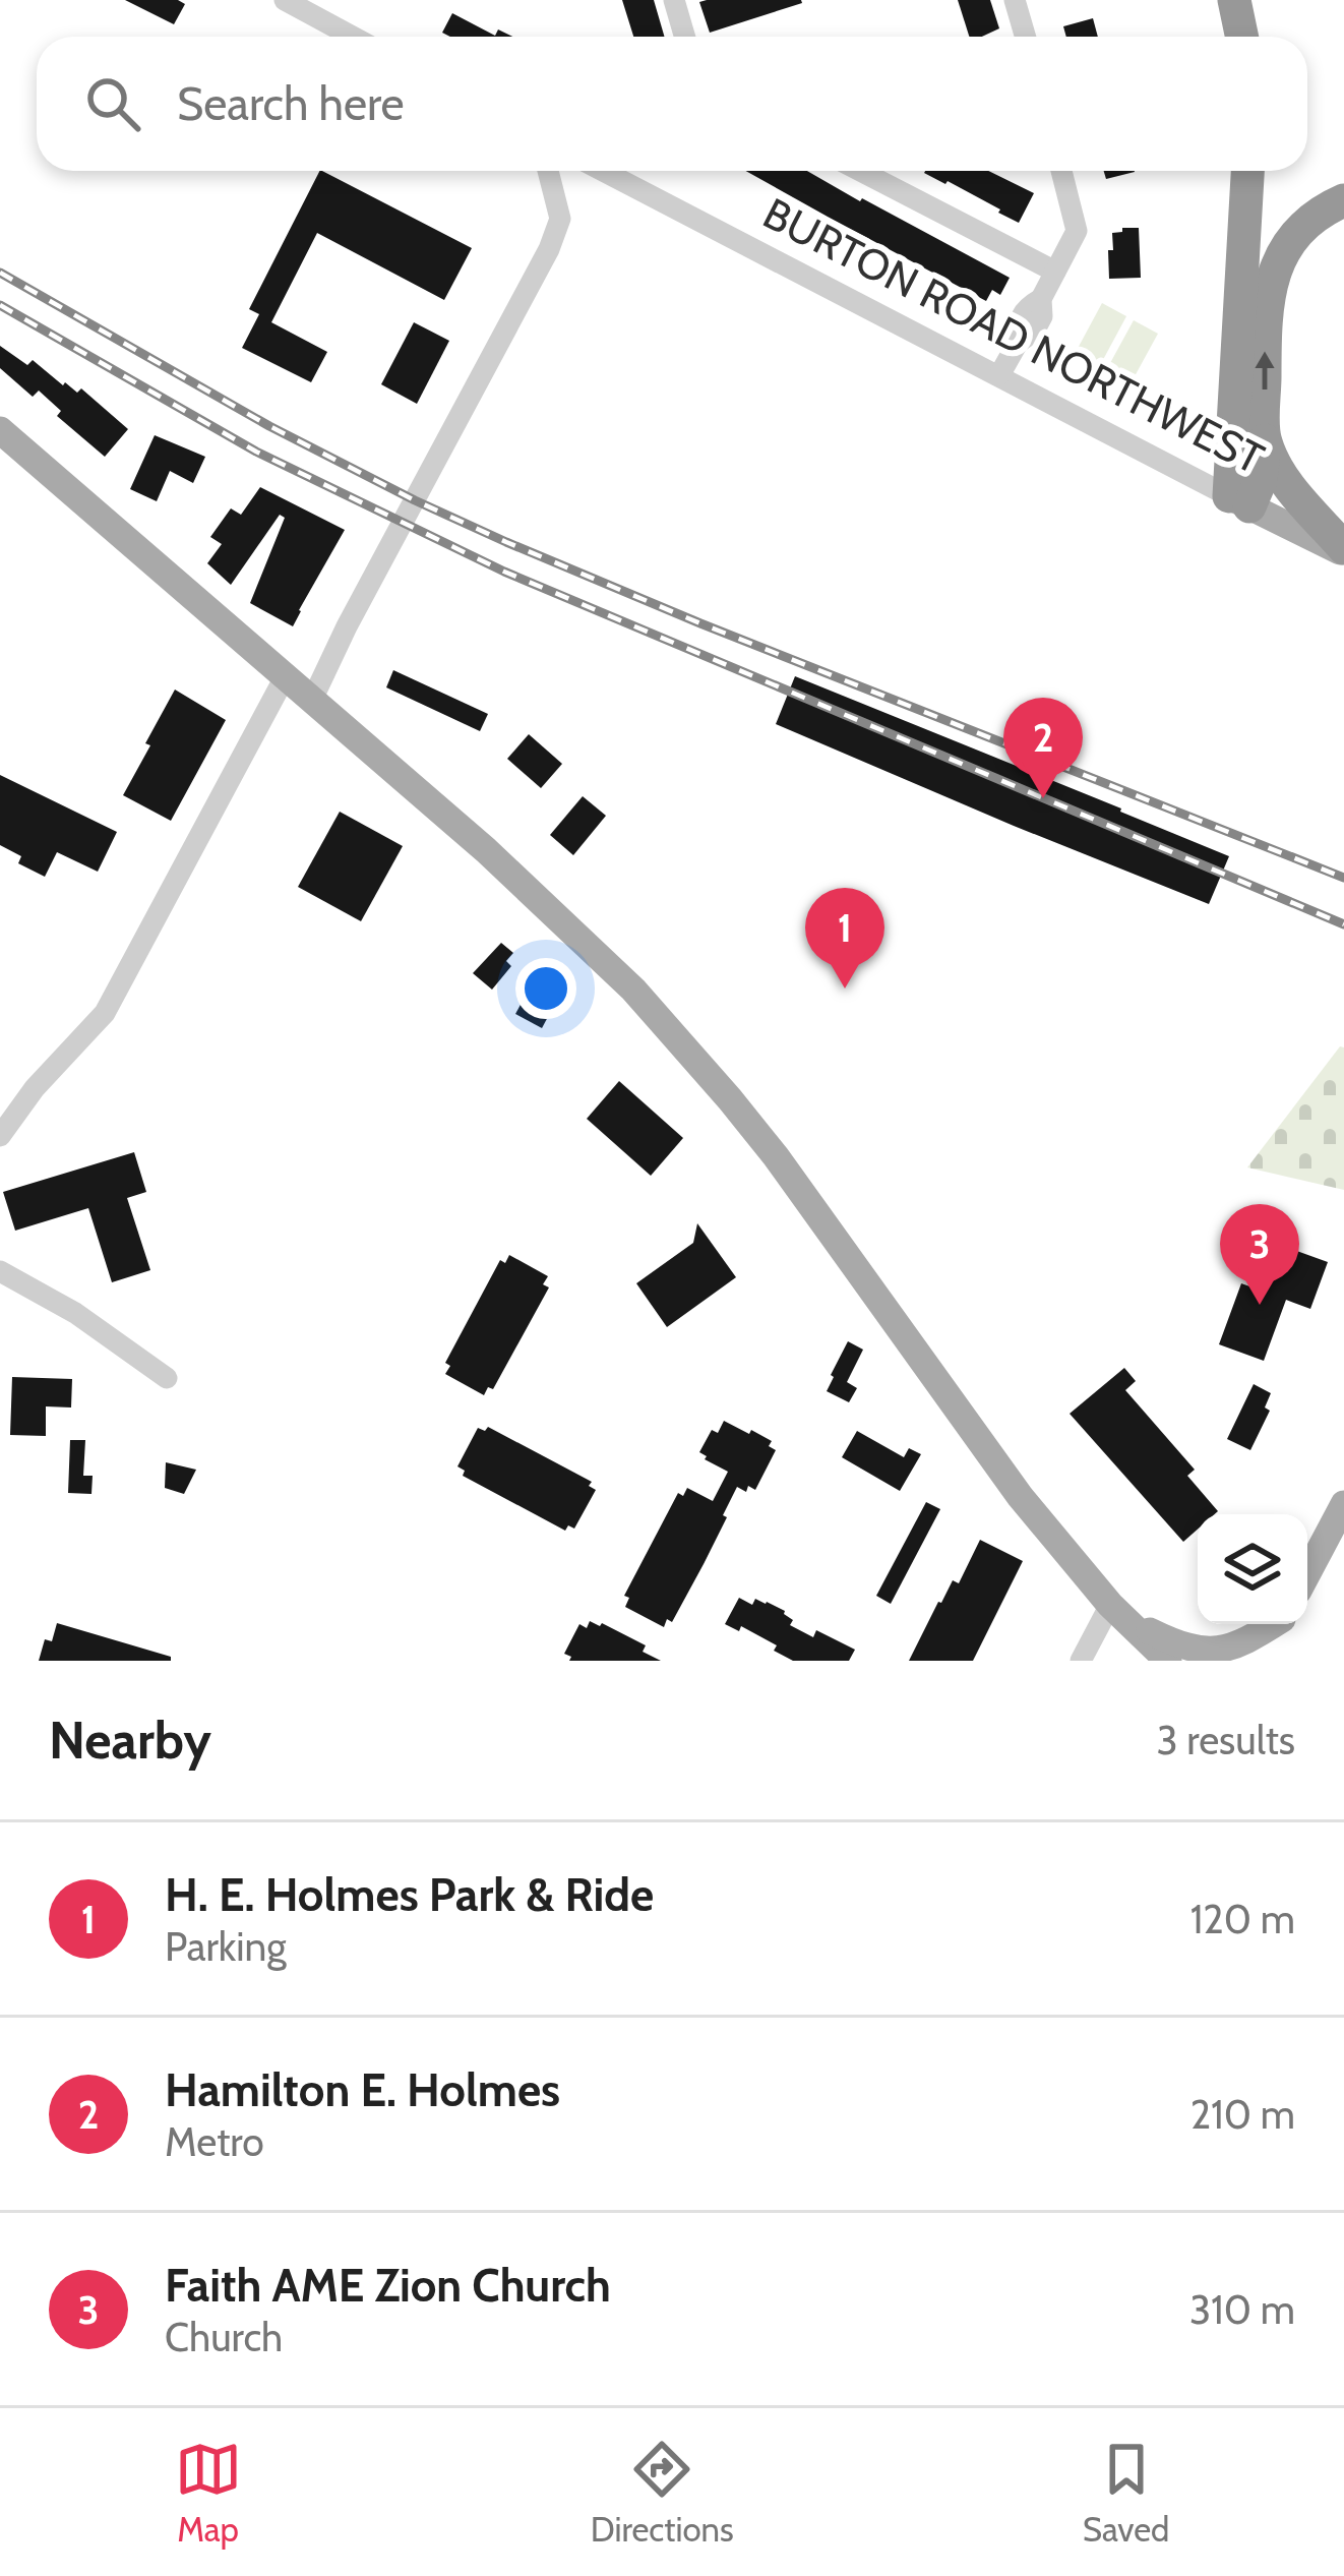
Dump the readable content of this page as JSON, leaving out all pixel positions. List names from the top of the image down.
{
  "streets": {
    "main road": ["BURTON ROAD NORTHWEST"]
  },
  "page": {
    "search": "Search here",
    "pins": ["2", "1", "3"],
    "heading": ["Nearby", "3 results"],
    "list": [
      {
        "mark": "1",
        "name": "H. E. Holmes Park & Ride",
        "note": "Parking",
        "value": "120 m"
      },
      {
        "mark": "2",
        "name": "Hamilton E. Holmes",
        "note": "Metro",
        "value": "210 m"
      },
      {
        "mark": "3",
        "name": "Faith AME Zion Church",
        "note": "Church",
        "value": "310 m"
      }
    ],
    "nav": ["Map", "Directions", "Saved"]
  }
}
